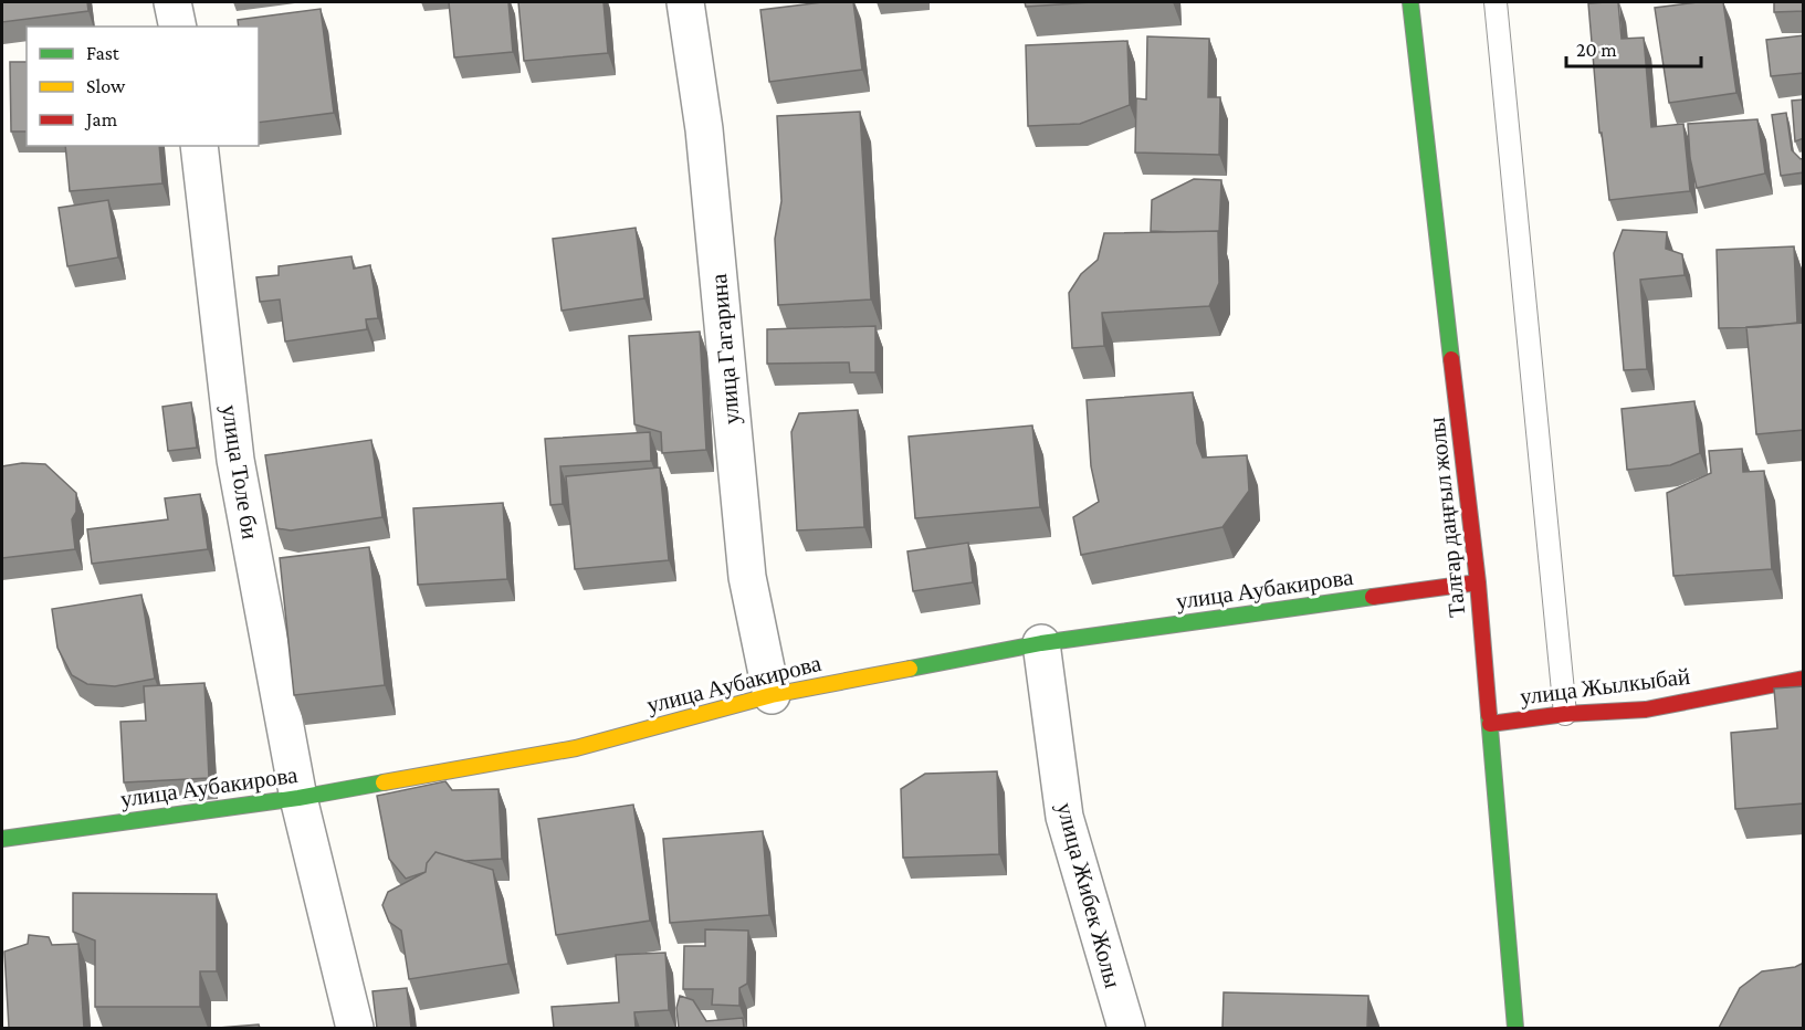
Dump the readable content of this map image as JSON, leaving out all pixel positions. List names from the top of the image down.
{
  "streets": {
    "street": [
      "улица Гагарина",
      "улица Толе би",
      "Талғар даңғыл жолы",
      "улица Аубакирова",
      "улица Жылкыбай",
      "улица Жибек Жолы"
    ]
  },
  "crossings": [
    ["улица Гагарина", "улица Аубакирова"],
    ["улица Толе би", "улица Аубакирова"],
    ["Талғар даңғыл жолы", "улица Аубакирова"],
    ["Талғар даңғыл жолы", "улица Жылкыбай"],
    ["улица Аубакирова", "улица Жибек Жолы"]
  ],
  "legend": ["Fast", "Slow", "Jam"],
  "scale_bar": "20 m"
}
